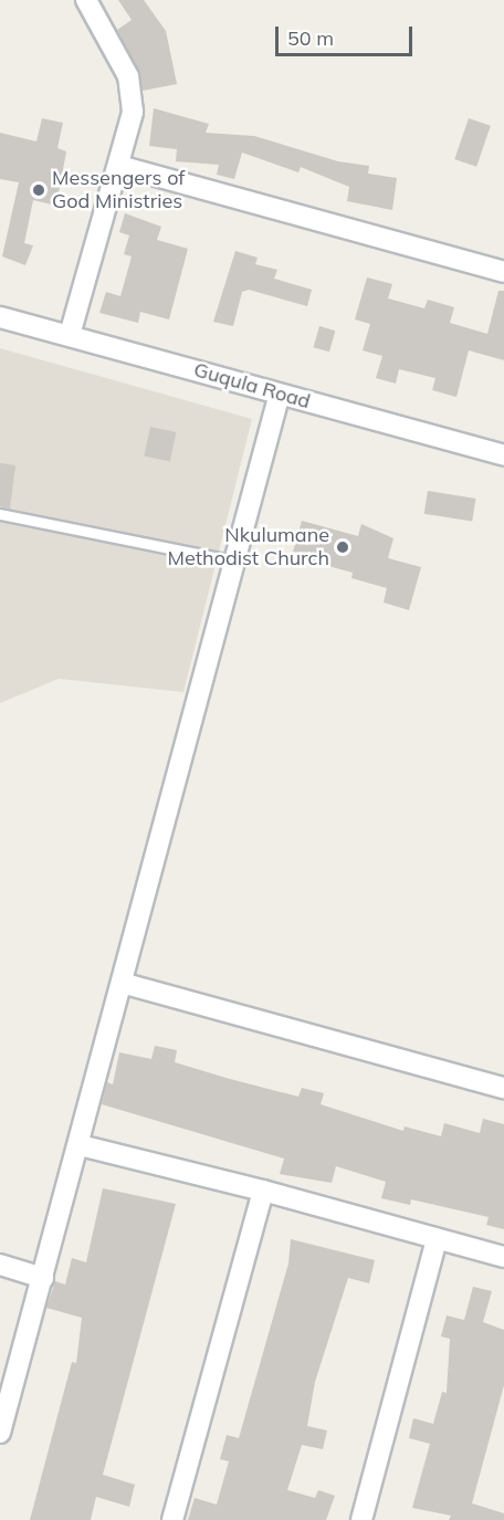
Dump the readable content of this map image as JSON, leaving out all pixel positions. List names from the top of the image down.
{
  "streets": {
    "street": ["Guqula Road"]
  },
  "places": ["Messengers of God Ministries", "Nkulumane Methodist Church"],
  "scale_bar": "50 m"
}
